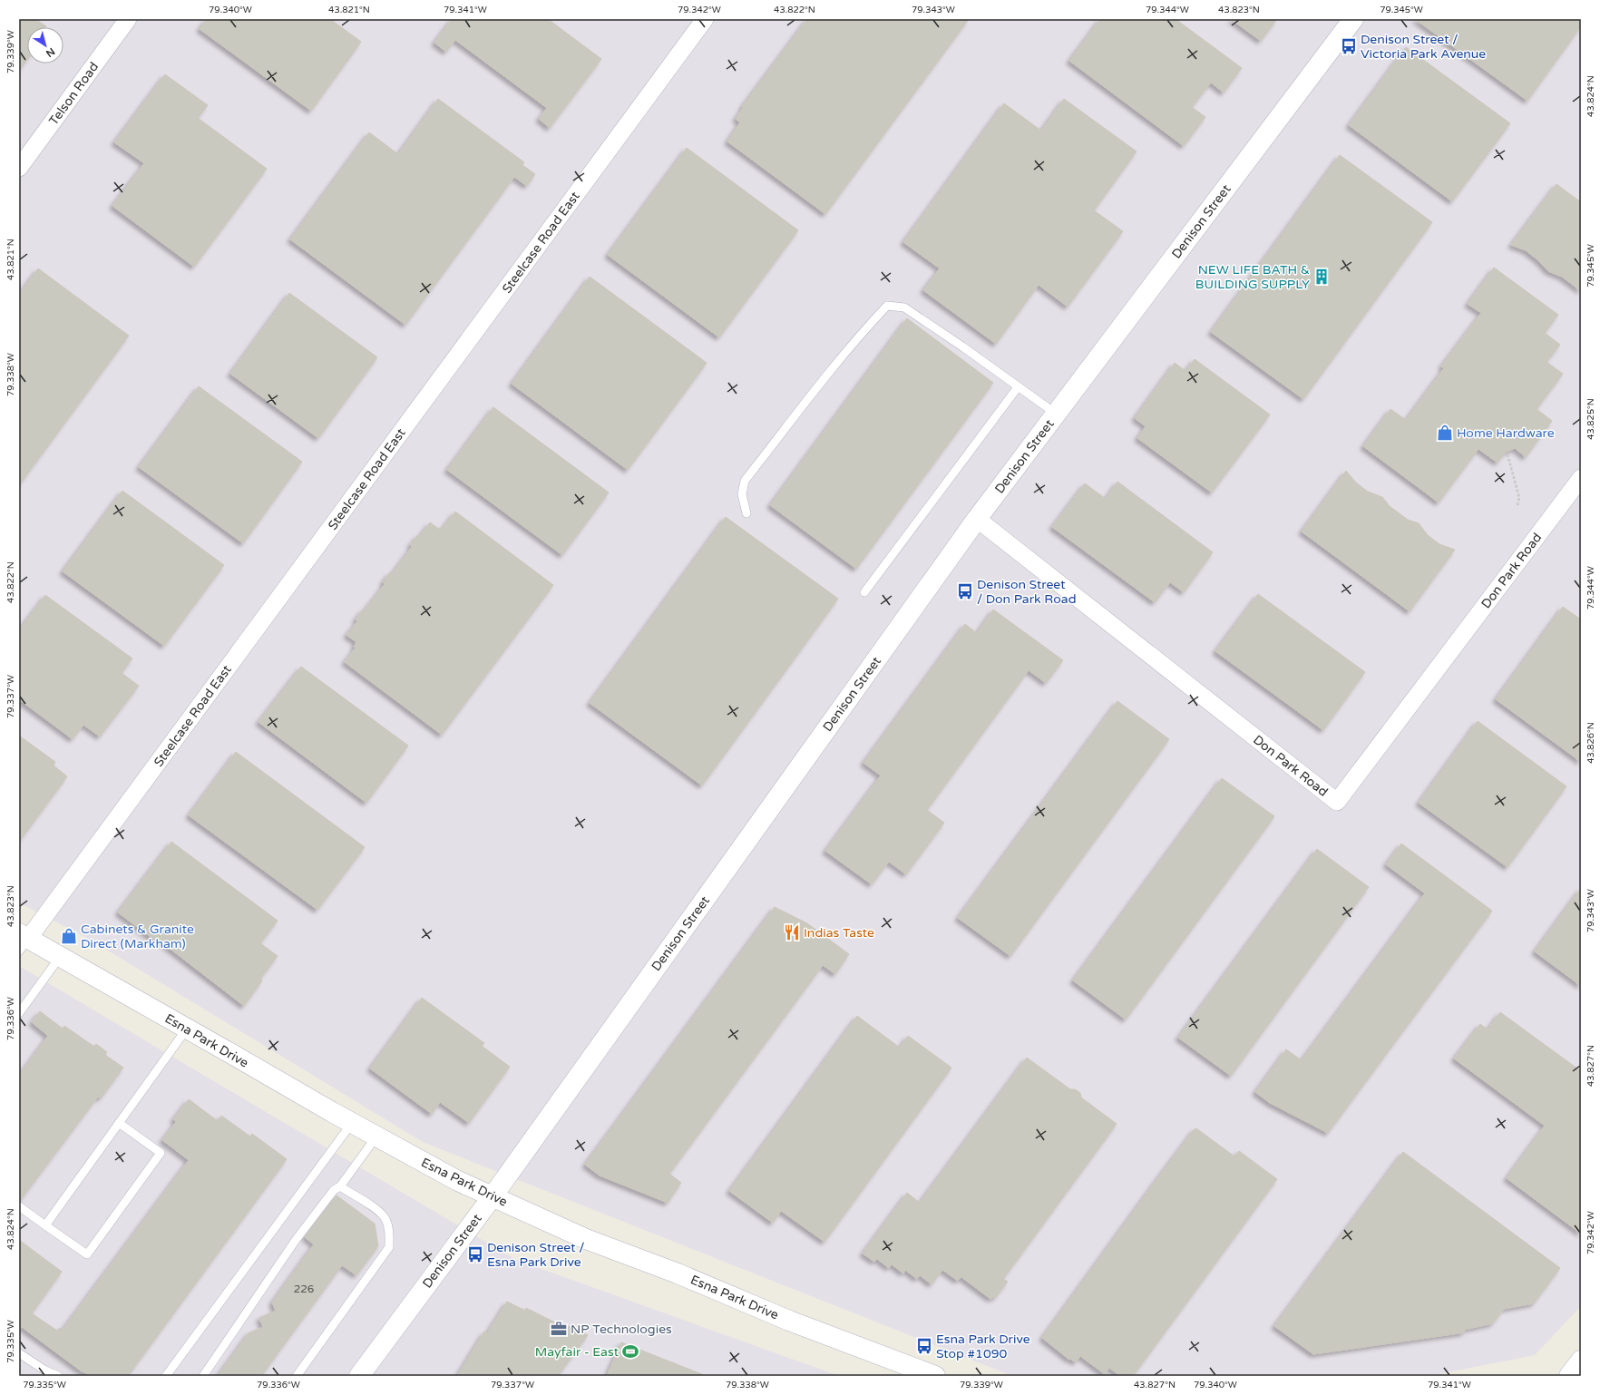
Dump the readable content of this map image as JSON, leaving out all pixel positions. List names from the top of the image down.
{
  "streets": {
    "street": [
      "Telson Road",
      "Denison Street",
      "Steelcase Road East",
      "Don Park Road",
      "Esna Park Drive"
    ]
  },
  "crossings": [
    ["Denison Street", "Don Park Road"],
    ["Denison Street", "Esna Park Drive"],
    ["Steelcase Road East", "Esna Park Drive"]
  ],
  "places": {
    "bus stop": [
      "Denison Street / Victoria Park Avenue",
      "Denison Street / Don Park Road",
      "Denison Street / Esna Park Drive",
      "Esna Park Drive Stop #1090"
    ],
    "building": ["NEW LIFE BATH & BUILDING SUPPLY"],
    "shop": ["Home Hardware", "Cabinets & Granite Direct (Markham)"],
    "restaurant": ["Indias Taste"],
    "office": ["NP Technologies"],
    "sports": ["Mayfair - East"]
  },
  "house_numbers": ["226"],
  "north": "bottom right",
  "coordinates": [
    "79.340°W",
    "43.821°N",
    "79.341°W",
    "79.342°W",
    "43.822°N",
    "79.343°W",
    "79.344°W",
    "43.823°N",
    "79.345°W",
    "79.339°W",
    "43.824°N",
    "79.338°W",
    "43.825°N",
    "79.337°W",
    "43.826°N",
    "79.336°W",
    "43.827°N",
    "79.335°W"
  ]
}
